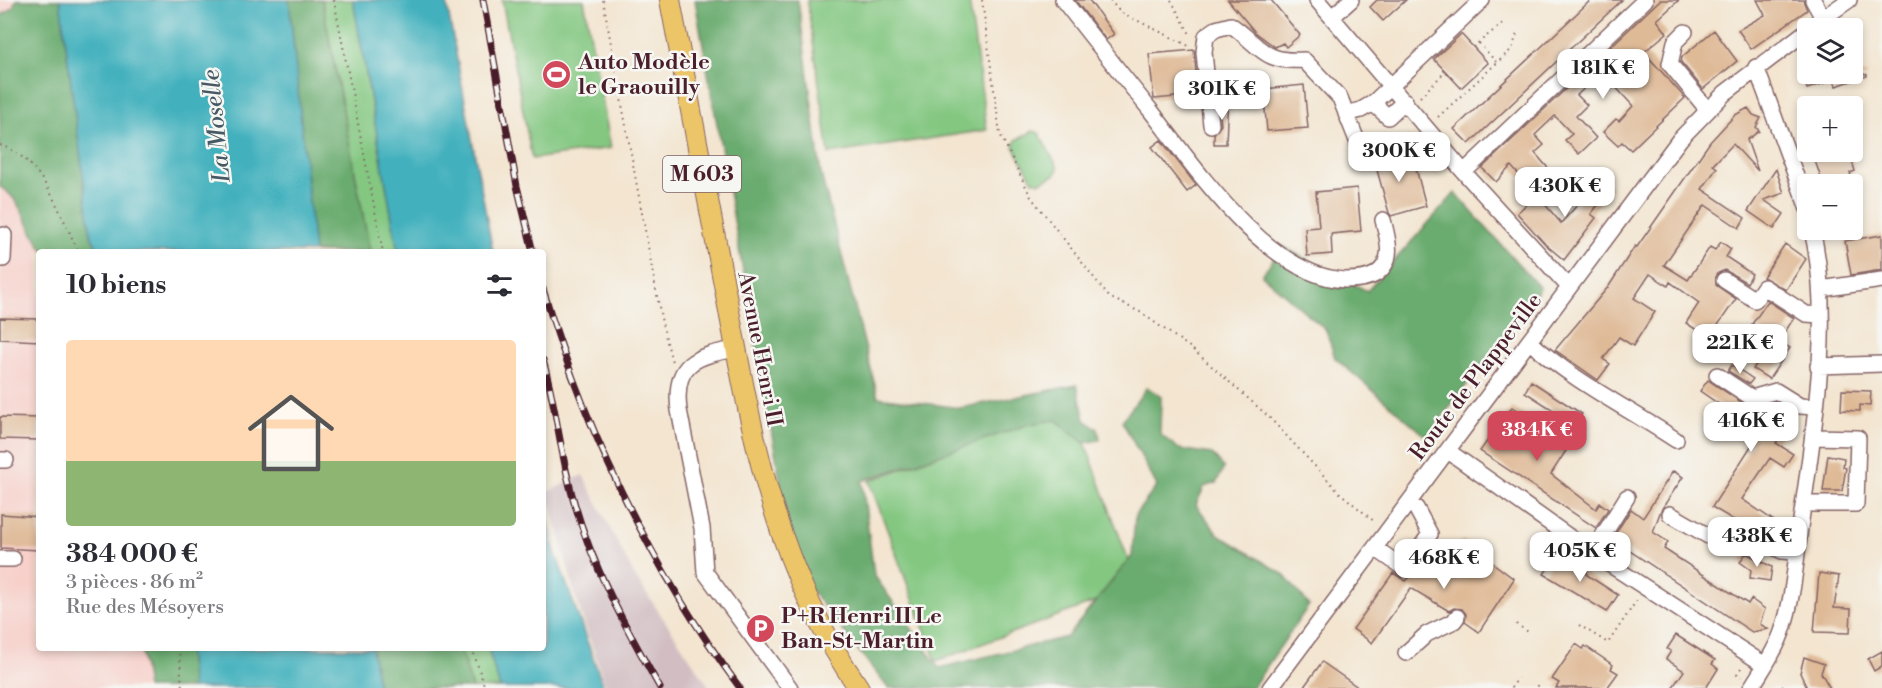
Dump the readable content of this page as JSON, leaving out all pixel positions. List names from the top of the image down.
{
  "streets": {
    "main road": ["M 603", "Avenue Henri II"],
    "street": ["Route de Plappeville"]
  },
  "water": ["La Moselle"],
  "places": {
    "sports": ["Auto Modèle le Graouilly"],
    "parking": ["P+R Henri II Le Ban-St-Martin"]
  },
  "page": {
    "map_buttons": ["+", "−"],
    "price": [
      "181K €",
      "301K €",
      "300K €",
      "430K €",
      "221K €",
      "416K €",
      "384K €",
      "438K €",
      "405K €",
      "468K €"
    ],
    "heading": "10 biens",
    "list": [
      {
        "name": "384 000 €",
        "note": "3 pièces · 86 m² · Rue des Mésoyers"
      }
    ]
  }
}
